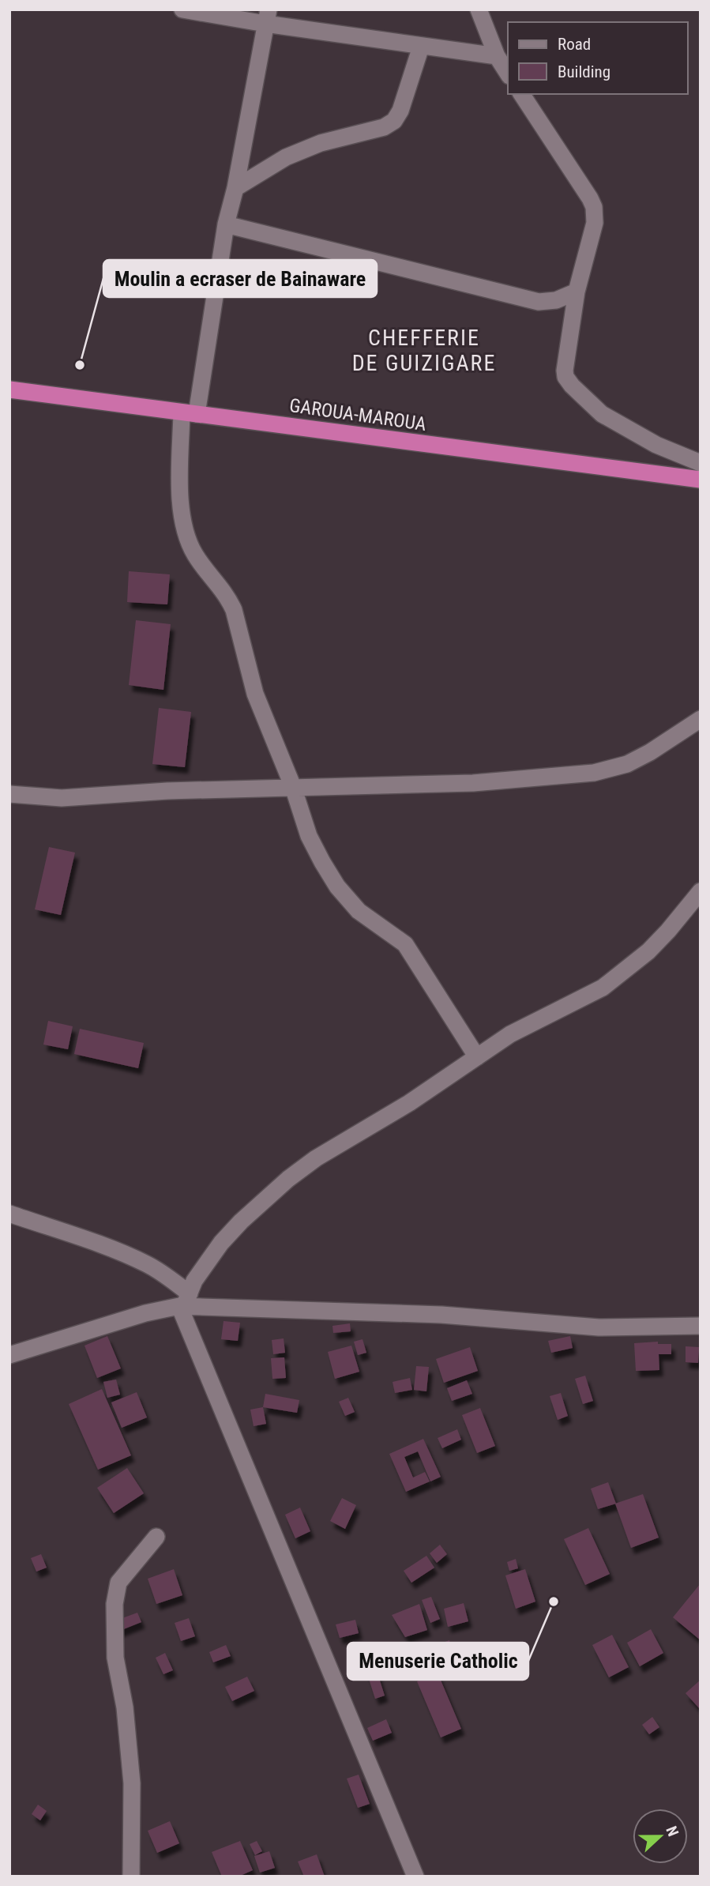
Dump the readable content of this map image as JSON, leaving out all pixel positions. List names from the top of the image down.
{
  "streets": {
    "highway": ["GAROUA-MAROUA"]
  },
  "districts": ["CHEFFERIE DE GUIZIGARE"],
  "places": ["Moulin a ecraser de Bainaware", "Menuserie Catholic"],
  "legend": ["Road", "Building"],
  "north": "right"
}
